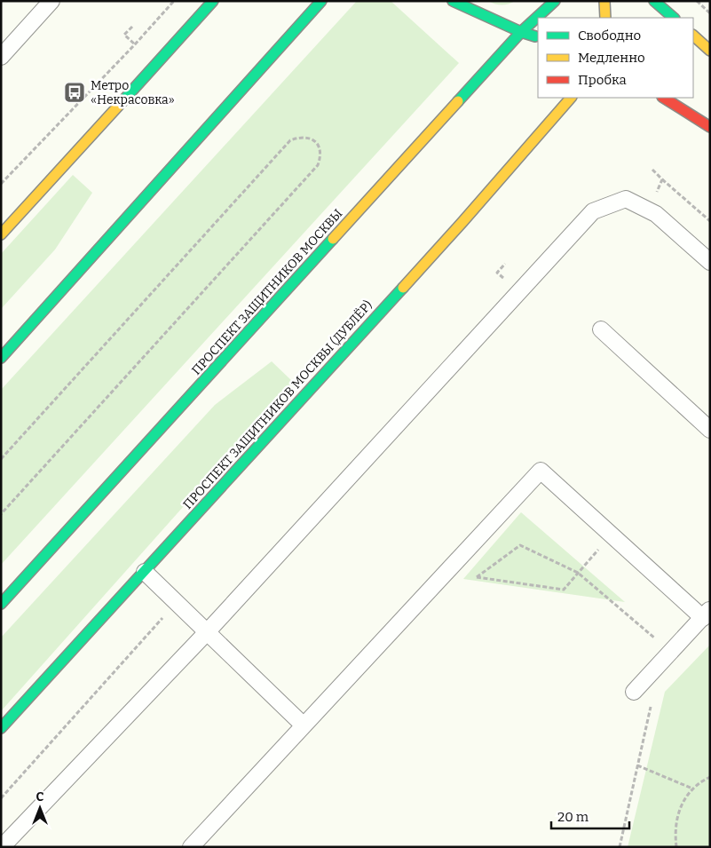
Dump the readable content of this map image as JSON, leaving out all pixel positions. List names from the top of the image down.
{
  "streets": {
    "main road": ["ПРОСПЕКТ ЗАЩИТНИКОВ МОСКВЫ", "ПРОСПЕКТ ЗАЩИТНИКОВ МОСКВЫ (ДУБЛЁР)"]
  },
  "places": {
    "bus stop": ["Метро «Некрасовка»"]
  },
  "legend": ["Свободно", "Медленно", "Пробка"],
  "scale_bar": "20 m",
  "north": "top"
}
